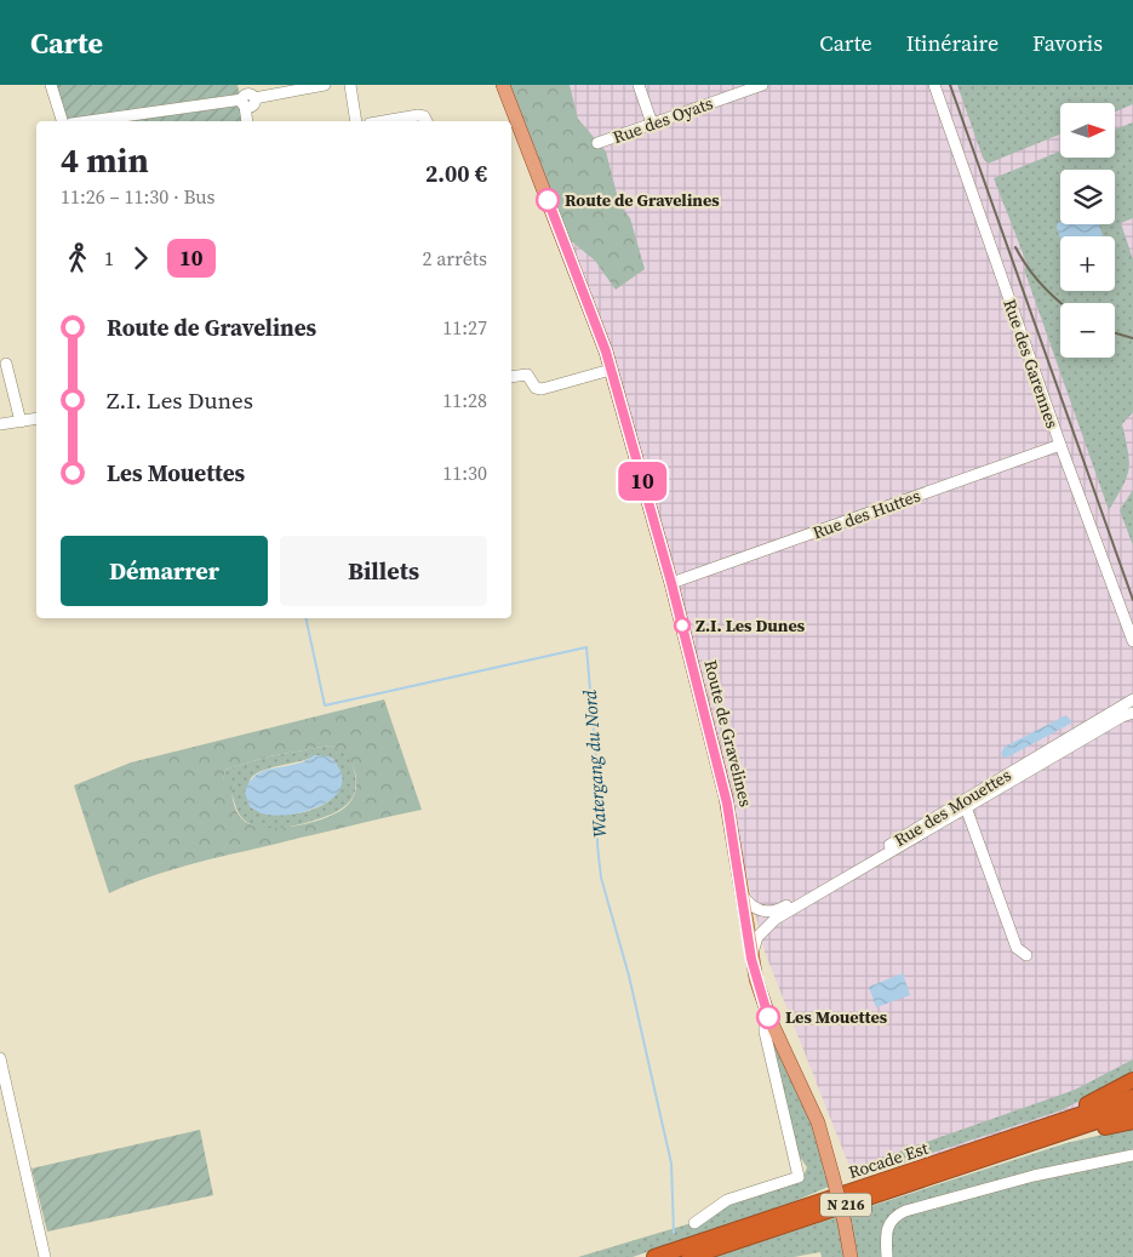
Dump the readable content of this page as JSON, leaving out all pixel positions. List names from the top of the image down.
{
  "streets": {
    "highway": ["Rocade Est", "N 216"],
    "main road": ["Route de Gravelines"],
    "street": [
      "Rue des Oyats",
      "Rue des Garennes",
      "Rue des Huttes",
      "Rue des Mouettes"
    ]
  },
  "crossings": [
    ["Rue des Garennes", "Rue des Huttes"],
    ["Rue des Huttes", "Route de Gravelines"],
    ["Route de Gravelines", "Rue des Mouettes"]
  ],
  "water": ["Watergang du Nord"],
  "places": ["Route de Gravelines", "Z.I. Les Dunes", "Les Mouettes"],
  "lines": ["bus line 10"],
  "north": "right",
  "page": {
    "header": "Carte",
    "nav": ["Carte", "Itinéraire", "Favoris"],
    "on_map": "10",
    "map_buttons": ["+", "−"],
    "heading": ["4 min", "11:26 – 11:30 · Bus", "2.00 €"],
    "legs": ["1", "10", "2 arrêts"],
    "list": [
      {
        "name": "Route de Gravelines",
        "value": "11:27"
      },
      {
        "name": "Z.I. Les Dunes",
        "value": "11:28"
      },
      {
        "name": "Les Mouettes",
        "value": "11:30"
      }
    ],
    "buttons": ["Démarrer", "Billets"]
  }
}
